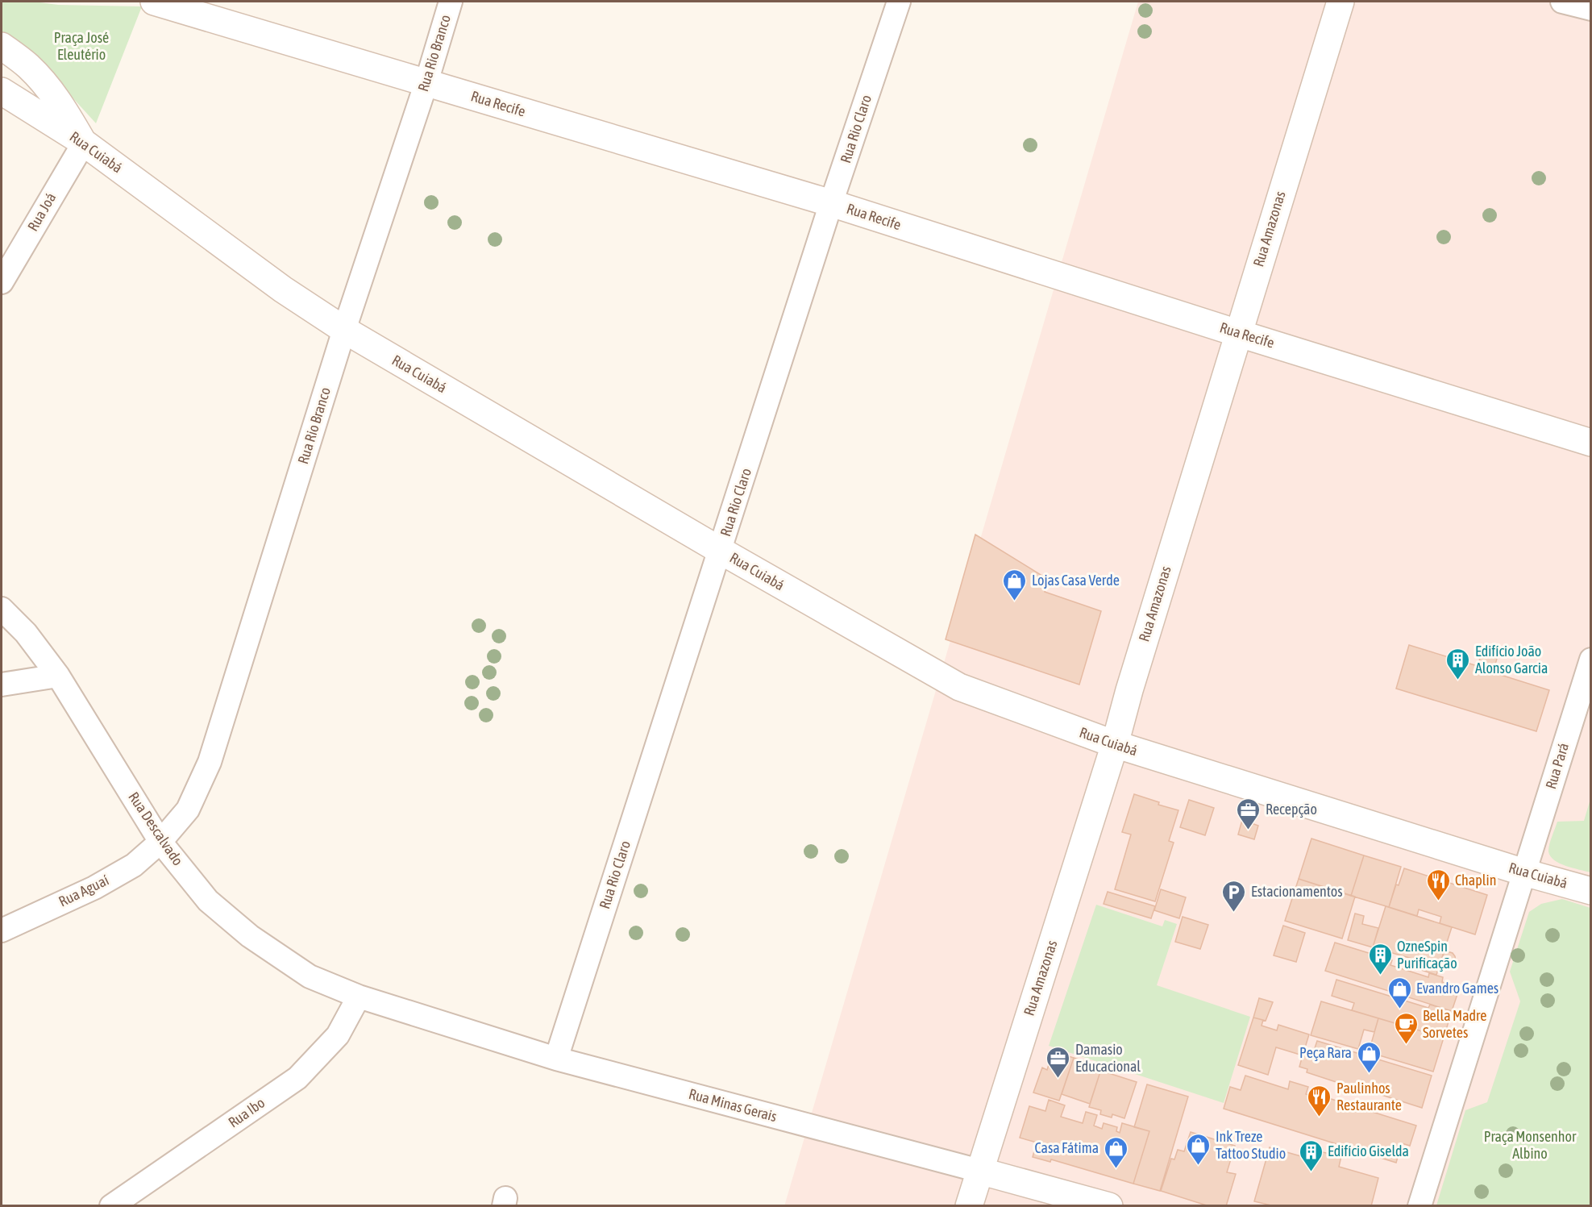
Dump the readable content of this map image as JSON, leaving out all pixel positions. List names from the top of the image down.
{
  "streets": {
    "main road": [
      "Rua Recife",
      "Rua Cuiabá",
      "Rua Amazonas",
      "Rua Minas Gerais"
    ],
    "street": [
      "Rua Rio Branco",
      "Rua Rio Claro",
      "Rua Joá",
      "Rua Pará",
      "Rua Descalvado",
      "Rua Aguaí",
      "Rua Ibo"
    ]
  },
  "crossings": [
    ["Rua Rio Branco", "Rua Recife"],
    ["Rua Rio Branco", "Rua Cuiabá"],
    ["Rua Rio Branco", "Rua Descalvado"],
    ["Rua Rio Branco", "Rua Aguaí"],
    ["Rua Recife", "Rua Rio Claro"],
    ["Rua Recife", "Rua Amazonas"],
    ["Rua Rio Claro", "Rua Cuiabá"],
    ["Rua Rio Claro", "Rua Minas Gerais"],
    ["Rua Cuiabá", "Rua Joá"],
    ["Rua Cuiabá", "Rua Amazonas"],
    ["Rua Cuiabá", "Rua Pará"],
    ["Rua Amazonas", "Rua Minas Gerais"],
    ["Rua Descalvado", "Rua Aguaí"],
    ["Rua Descalvado", "Rua Minas Gerais"],
    ["Rua Descalvado", "Rua Ibo"],
    ["Rua Minas Gerais", "Rua Ibo"]
  ],
  "parks": ["Praça José Eleutério", "Praça Monsenhor Albino"],
  "places": {
    "shop": [
      "Lojas Casa Verde",
      "Evandro Games",
      "Peça Rara",
      "Ink Treze Tattoo Studio",
      "Casa Fátima"
    ],
    "building": ["Edifício João Alonso Garcia", "OzneSpin Purificação", "Edifício Giselda"],
    "office": ["Recepção", "Damasio Educacional"],
    "restaurant": ["Chaplin", "Paulinhos Restaurante"],
    "parking": ["Estacionamentos"],
    "cafe": ["Bella Madre Sorvetes"]
  }
}
